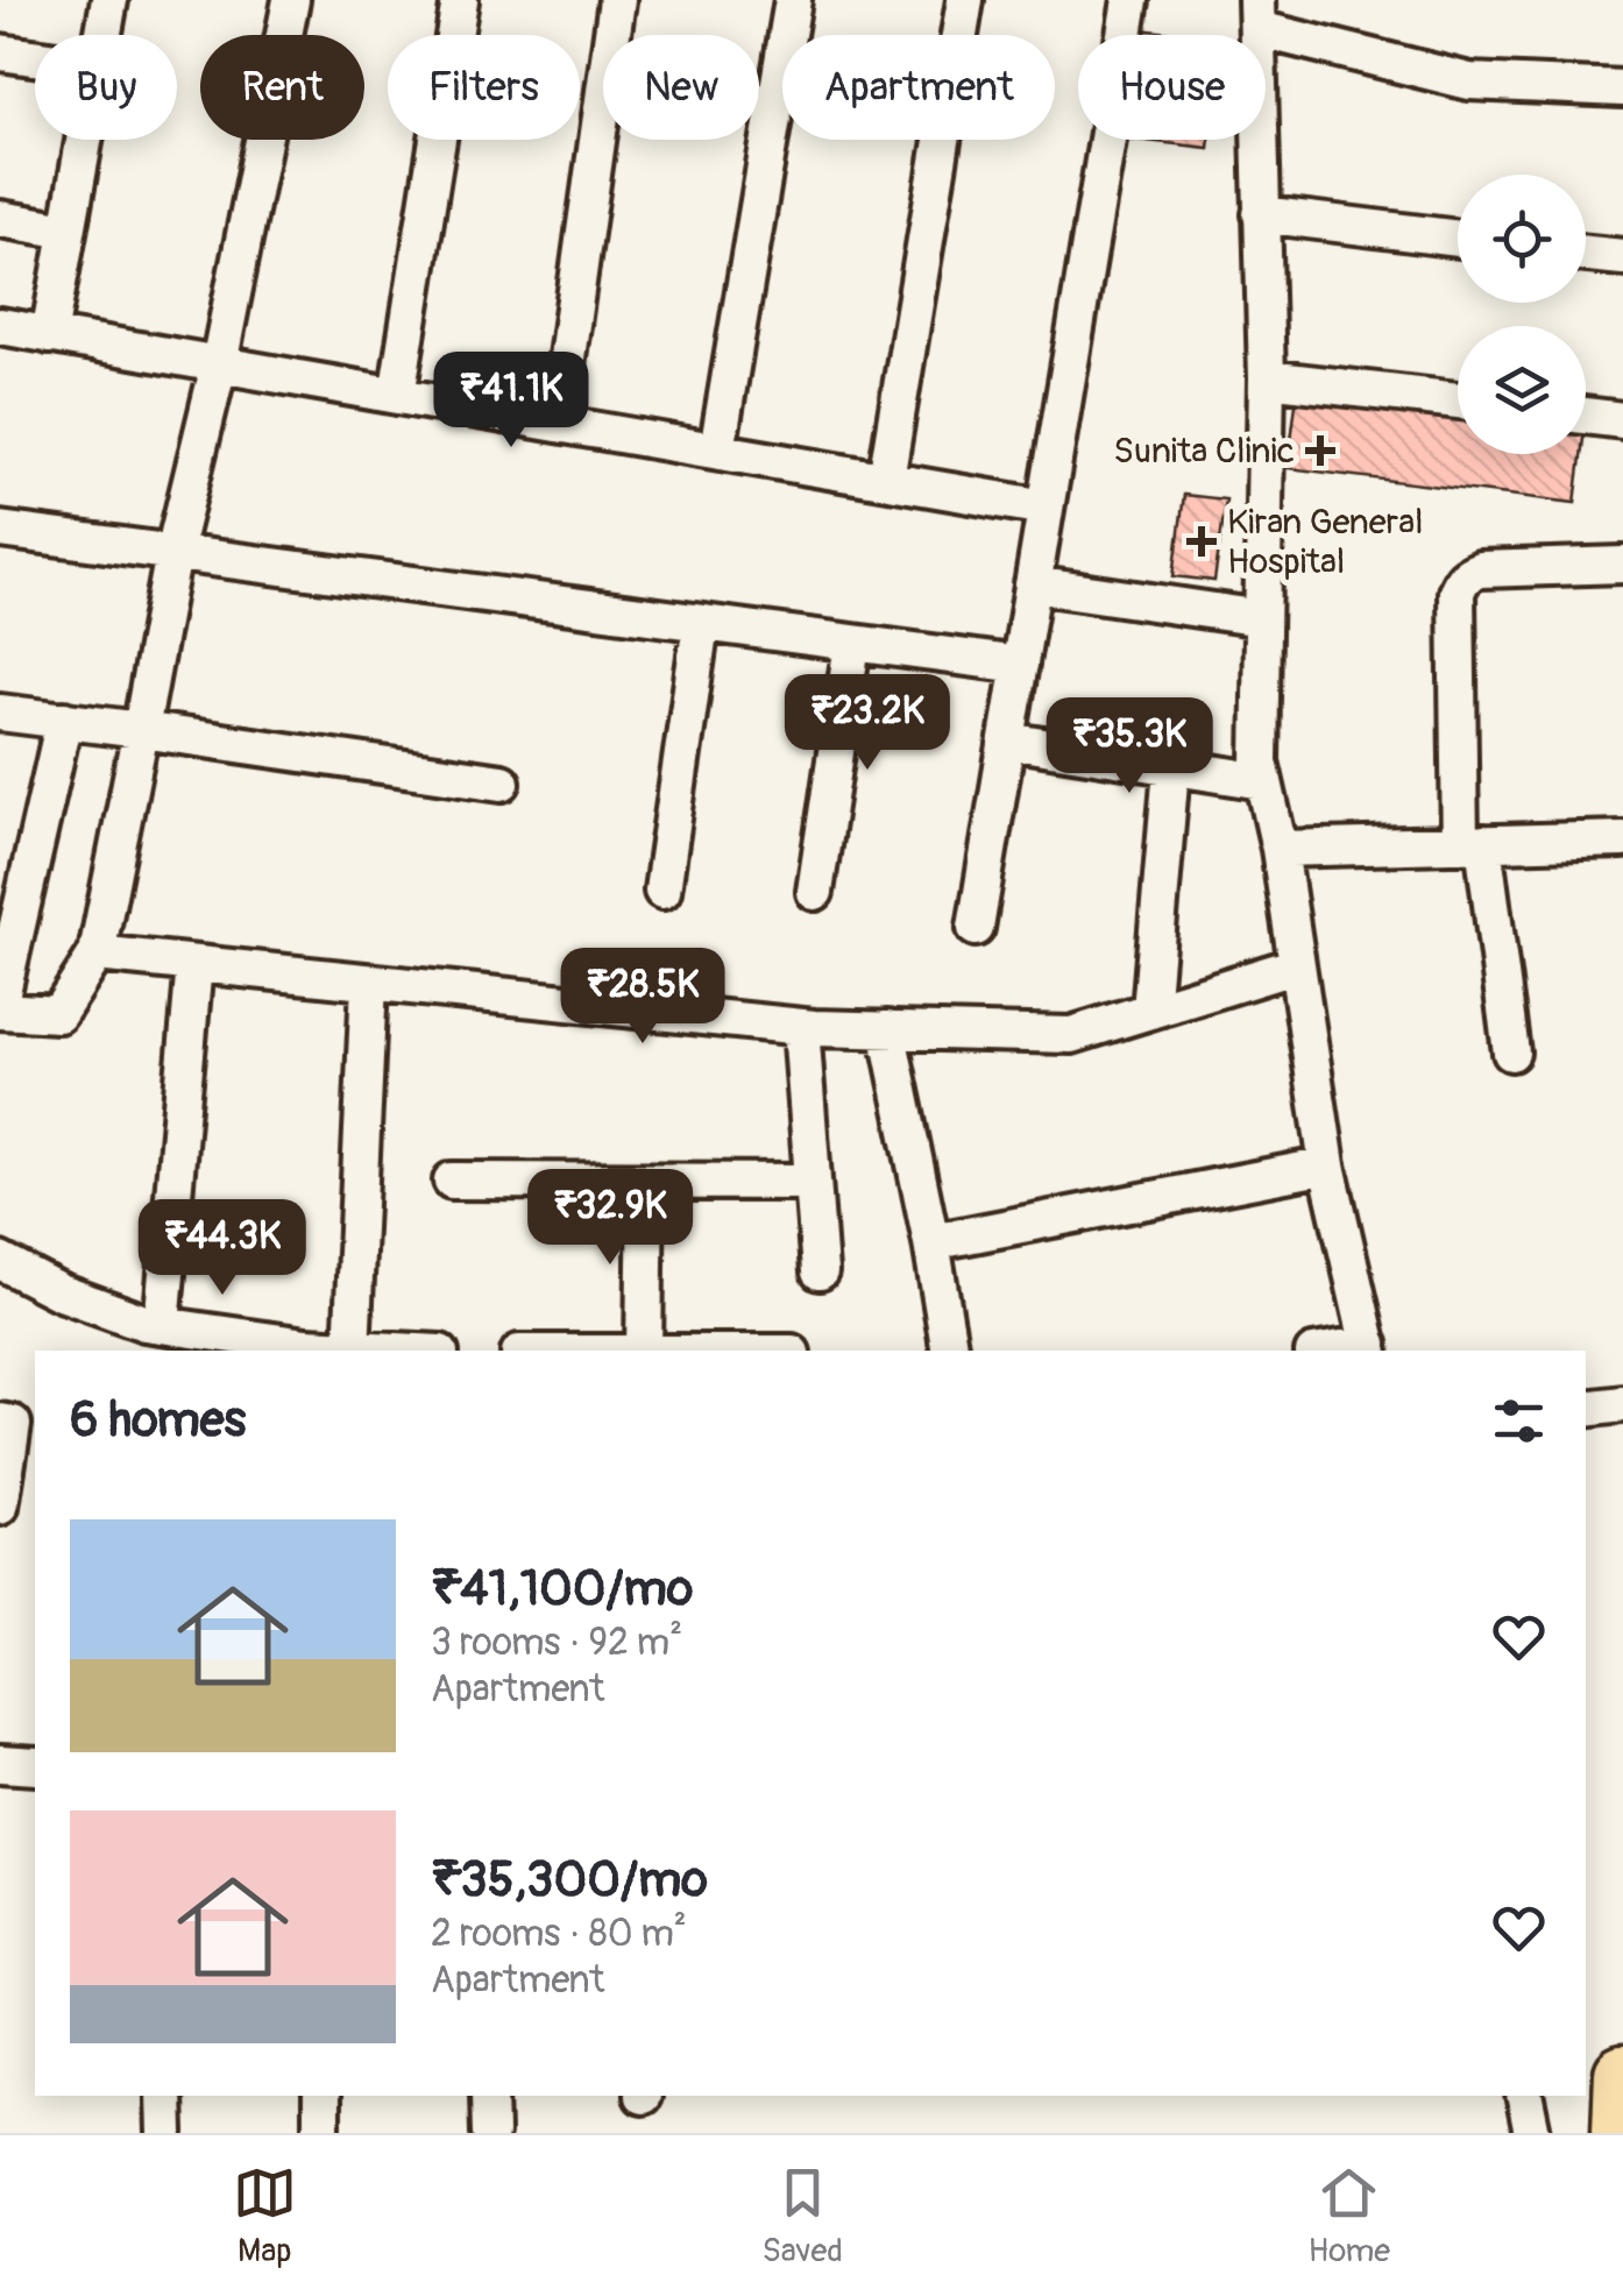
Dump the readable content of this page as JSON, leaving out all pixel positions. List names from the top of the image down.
{
  "places": {
    "health": ["Sunita Clinic", "Kiran General Hospital"]
  },
  "page": {
    "chip": [
      "Buy",
      "Rent",
      "Filters",
      "New",
      "Apartment",
      "House"
    ],
    "price": [
      "₹41.1K",
      "₹23.2K",
      "₹35.3K",
      "₹28.5K",
      "₹32.9K",
      "₹44.3K"
    ],
    "heading": "6 homes",
    "list": [
      {
        "name": "₹41,100/mo",
        "note": "3 rooms · 92 m² · Apartment"
      },
      {
        "name": "₹35,300/mo",
        "note": "2 rooms · 80 m² · Apartment"
      }
    ],
    "tabs": ["Map", "Saved", "Home"]
  }
}
